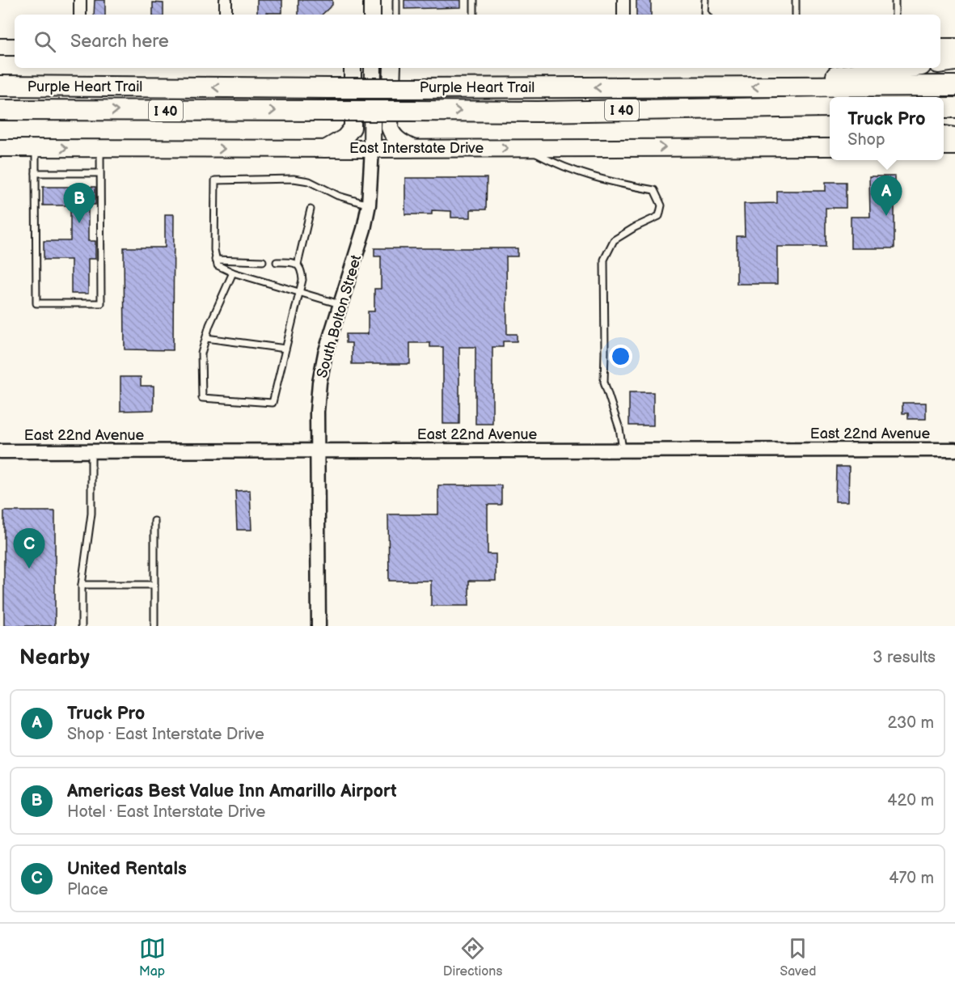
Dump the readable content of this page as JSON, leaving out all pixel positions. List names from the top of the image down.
{
  "streets": {
    "highway": ["Purple Heart Trail", "I 40"],
    "main road": ["East Interstate Drive", "South Bolton Street"],
    "street": ["East 22nd Avenue"]
  },
  "crossings": [
    ["East Interstate Drive", "South Bolton Street"],
    ["South Bolton Street", "East 22nd Avenue"]
  ],
  "one_way": ["East Interstate Drive"],
  "page": {
    "search": "Search here",
    "popup": ["Truck Pro", "Shop"],
    "pins": ["A", "B", "C"],
    "heading": ["Nearby", "3 results"],
    "list": [
      {
        "mark": "A",
        "name": "Truck Pro",
        "note": "Shop · East Interstate Drive",
        "value": "230 m"
      },
      {
        "mark": "B",
        "name": "Americas Best Value Inn Amarillo Airport",
        "note": "Hotel · East Interstate Drive",
        "value": "420 m"
      },
      {
        "mark": "C",
        "name": "United Rentals",
        "note": "Place",
        "value": "470 m"
      }
    ],
    "nav": ["Map", "Directions", "Saved"]
  }
}
